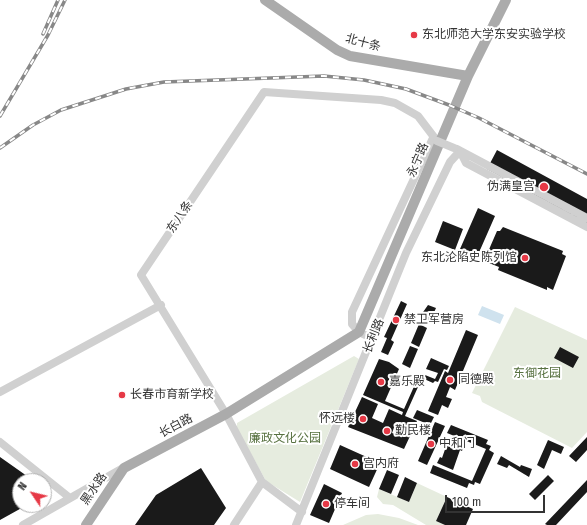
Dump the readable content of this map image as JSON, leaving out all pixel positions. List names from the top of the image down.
{
  "streets": {
    "main road": [
      "北十条",
      "永宁路",
      "长白路",
      "黑水路"
    ],
    "street": ["东八条", "长利路"]
  },
  "crossings": [
    ["北十条", "永宁路"],
    ["永宁路", "长白路"],
    ["东八条", "长利路"],
    ["东八条", "长白路"],
    ["长白路", "黑水路"]
  ],
  "parks": ["东御花园", "廉政文化公园"],
  "places": [
    "东北师范大学东安实验学校",
    "伪满皇宫",
    "东北沦陷史陈列馆",
    "禁卫军营房",
    "同德殿",
    "嘉乐殿",
    "长春市育新学校",
    "怀远楼",
    "勤民楼",
    "中和门",
    "宫内府",
    "停车间"
  ],
  "scale_bar": "100 m",
  "north": "top left"
}
